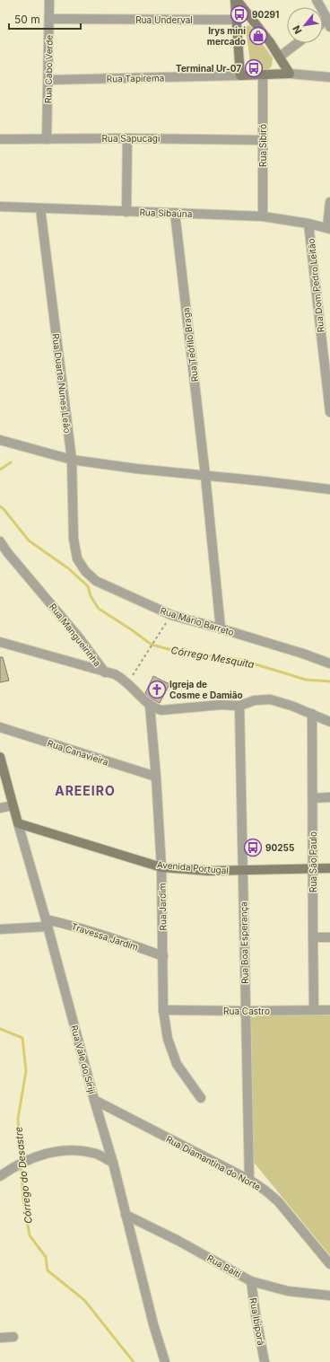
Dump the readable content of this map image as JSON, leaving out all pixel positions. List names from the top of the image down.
{
  "streets": {
    "street": [
      "Rua Underval",
      "Rua Cabo Verde",
      "Rua Tapirema",
      "Rua Sapucagi",
      "Rua Sibiró",
      "Rua Sibaúna",
      "Rua Dom Pedro Leitão",
      "Rua Teófilo Braga",
      "Rua Duarte Nunes Leão",
      "Rua Mário Barreto",
      "Rua Mangueirinha",
      "Rua Canavieira",
      "Rua São Paulo",
      "Avenida Portugal",
      "Rua Jardim",
      "Travessa Jardim",
      "Rua Boa Esperança",
      "Rua Castro",
      "Rua Vale do Siriji",
      "Rua Diamantina do Norte",
      "Rua Baiti",
      "Rua Ibiporã"
    ]
  },
  "crossings": [
    ["Rua Underval", "Rua Cabo Verde"],
    ["Rua Cabo Verde", "Rua Tapirema"],
    ["Rua Cabo Verde", "Rua Sapucagi"],
    ["Rua Tapirema", "Rua Sibiró"],
    ["Rua Sapucagi", "Rua Sibiró"],
    ["Rua Sibiró", "Rua Sibaúna"],
    ["Rua Sibaúna", "Rua Dom Pedro Leitão"],
    ["Rua Sibaúna", "Rua Teófilo Braga"],
    ["Rua Sibaúna", "Rua Duarte Nunes Leão"],
    ["Rua Teófilo Braga", "Rua Mário Barreto"],
    ["Rua Duarte Nunes Leão", "Rua Mário Barreto"],
    ["Rua Mangueirinha", "Rua Jardim"],
    ["Rua Canavieira", "Rua Jardim"],
    ["Rua São Paulo", "Avenida Portugal"],
    ["Rua São Paulo", "Rua Castro"],
    ["Avenida Portugal", "Rua Jardim"],
    ["Avenida Portugal", "Rua Boa Esperança"],
    ["Avenida Portugal", "Rua Vale do Siriji"],
    ["Rua Jardim", "Travessa Jardim"],
    ["Rua Jardim", "Rua Castro"],
    ["Travessa Jardim", "Rua Vale do Siriji"],
    ["Rua Boa Esperança", "Rua Castro"],
    ["Rua Boa Esperança", "Rua Diamantina do Norte"],
    ["Rua Vale do Siriji", "Rua Diamantina do Norte"],
    ["Rua Vale do Siriji", "Rua Baiti"],
    ["Rua Baiti", "Rua Ibiporã"]
  ],
  "districts": ["AREEIRO"],
  "water": ["Córrego Mesquita", "Córrego do Desastre"],
  "places": {
    "bus stop": ["90291", "Terminal Ur-07", "90255"],
    "shop": ["Irys mini mercado"],
    "church": ["Igreja de Cosme e Damião"]
  },
  "scale_bar": "50 m",
  "north": "bottom left"
}
